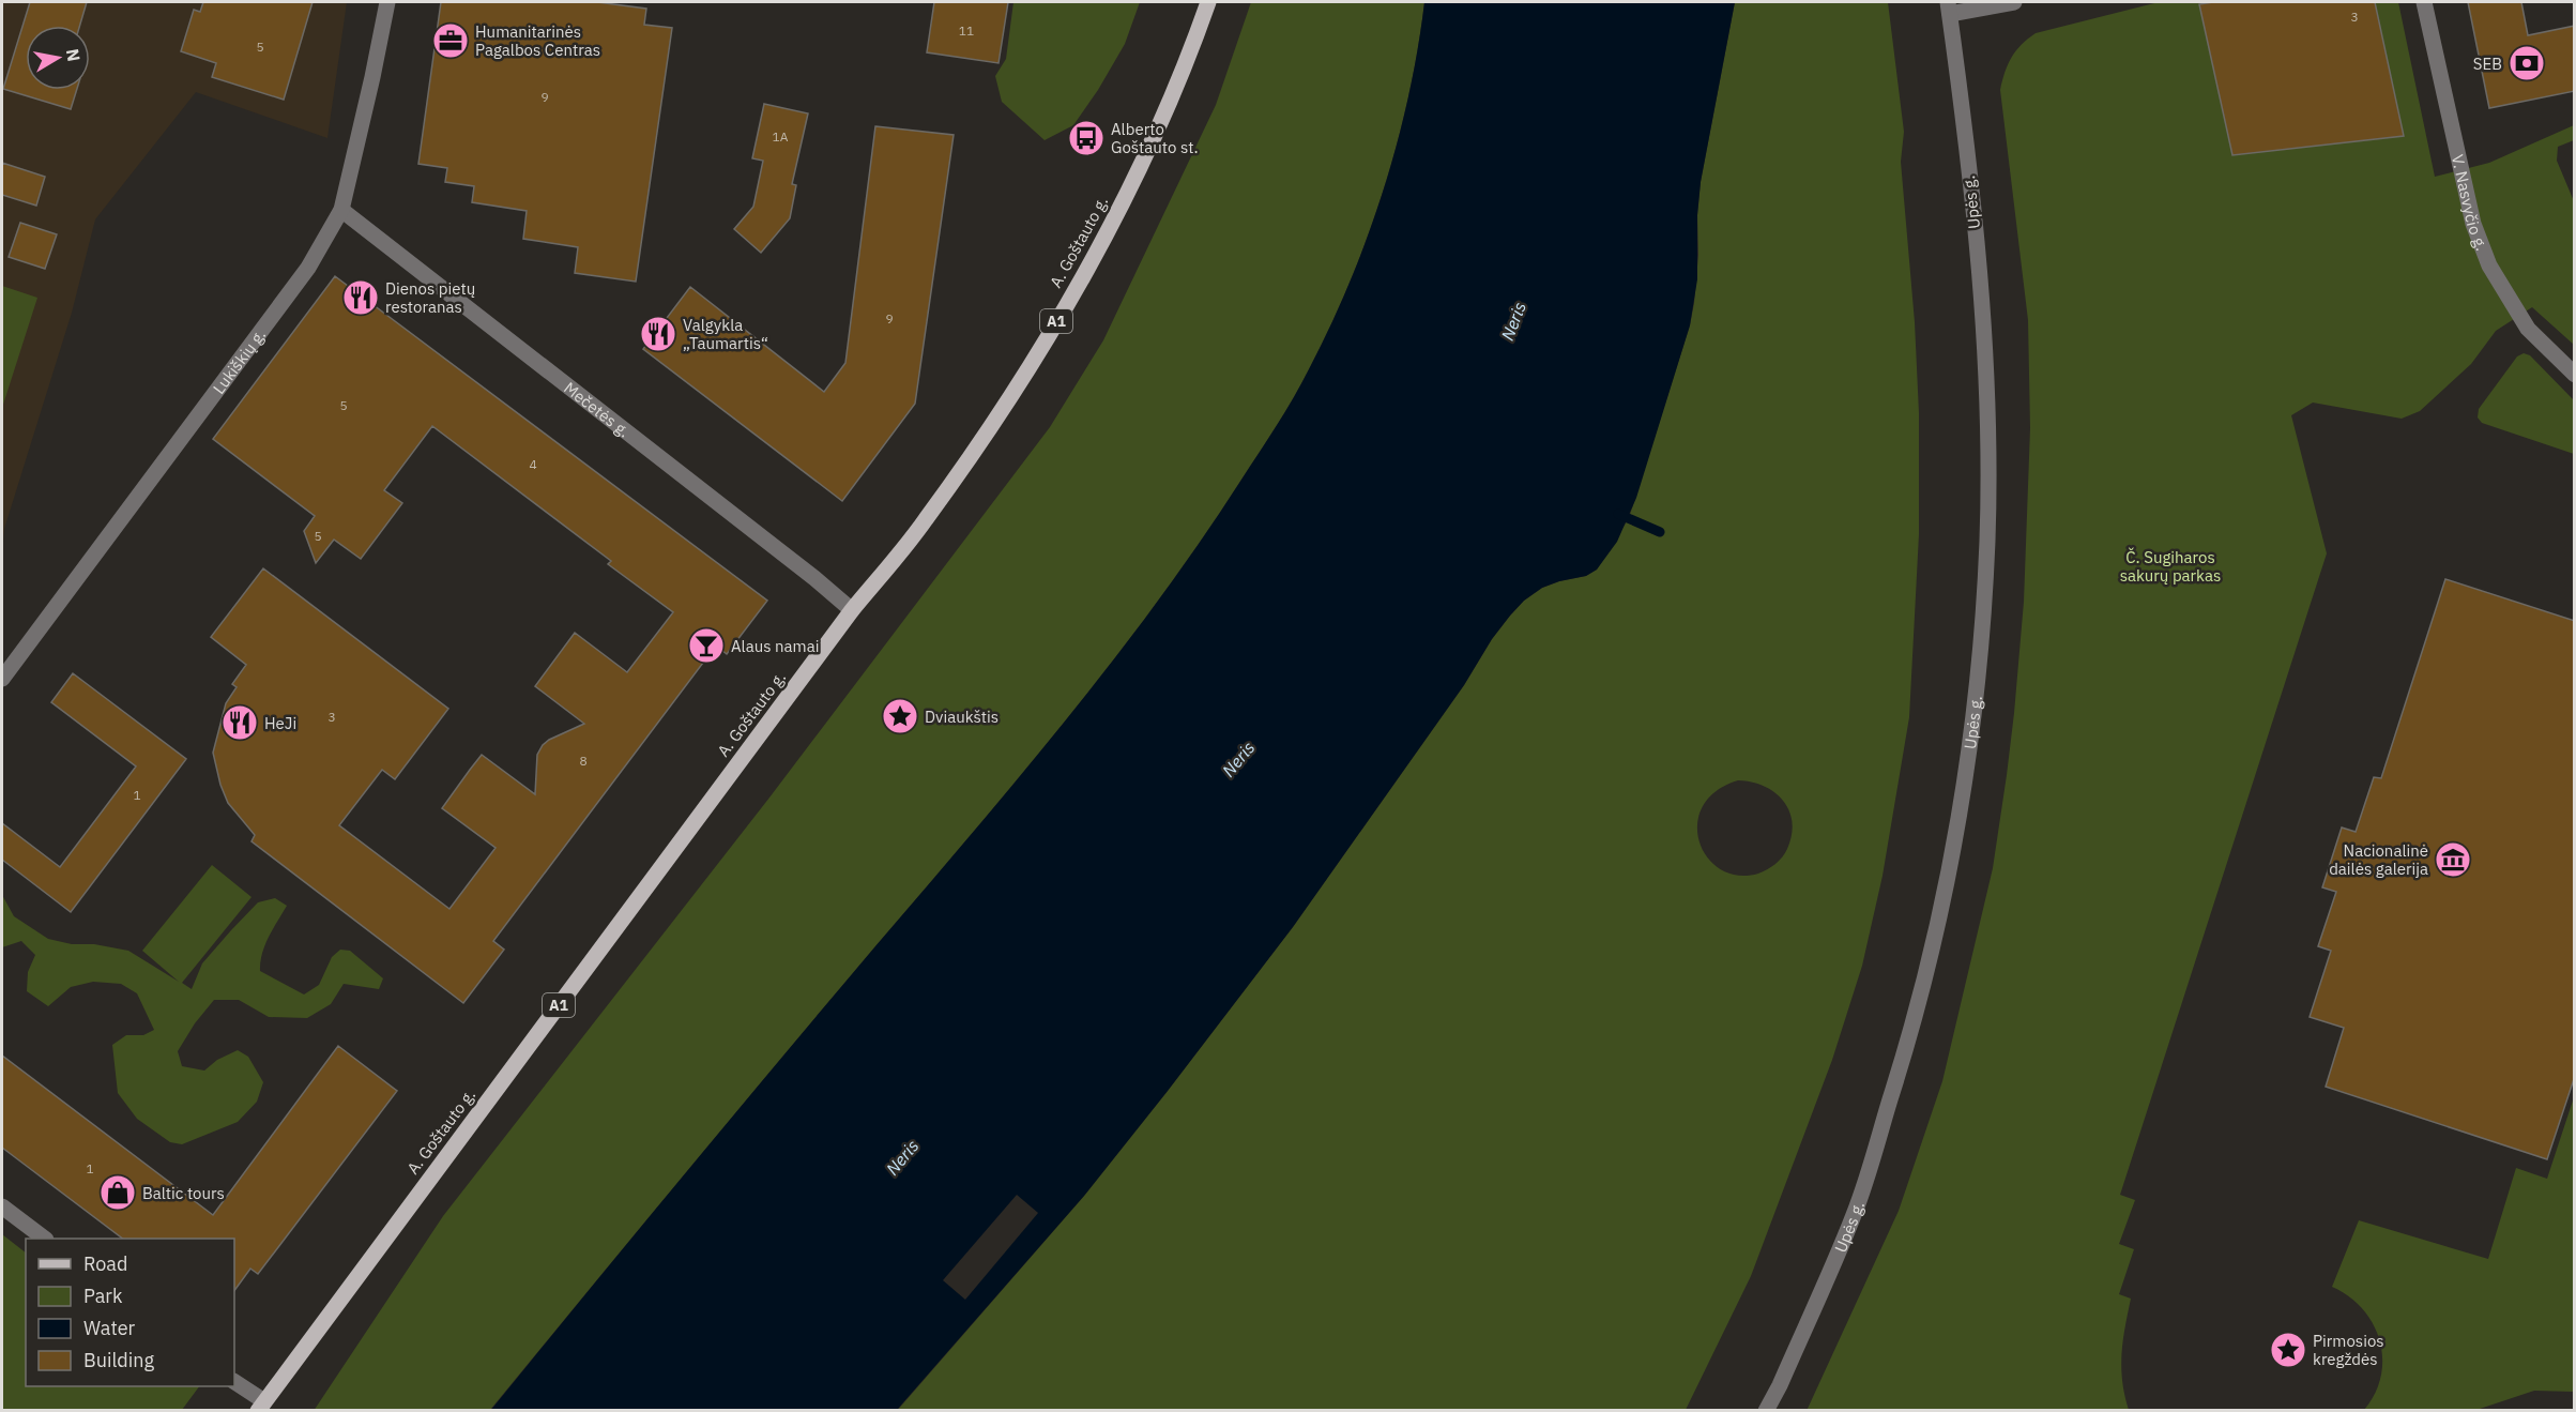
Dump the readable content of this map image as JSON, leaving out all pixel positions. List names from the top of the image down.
{
  "streets": {
    "main road": ["A. Goštauto g.", "A1"],
    "street": [
      "Upės g.",
      "V. Nasvyčio g.",
      "Lukiškių g.",
      "Mečetės g."
    ]
  },
  "crossings": [
    ["A. Goštauto g.", "Mečetės g."],
    ["Lukiškių g.", "Mečetės g."]
  ],
  "water": ["Neris"],
  "parks": ["Č. Sugiharos sakurų parkas"],
  "places": {
    "office": ["Humanitarinės Pagalbos Centras"],
    "bank": ["SEB"],
    "bus stop": ["Alberto Goštauto st."],
    "restaurant": ["Dienos pietų restoranas", "Valgykla „Taumartis“", "HeJi"],
    "bar": ["Alaus namai"],
    "place": ["Dviaukštis", "Pirmosios kregždės"],
    "museum": ["Nacionalinė dailės galerija"],
    "shop": ["Baltic tours"]
  },
  "house_numbers": [
    "3",
    "11",
    "5",
    "9",
    "1A",
    "9",
    "5",
    "4",
    "5",
    "3",
    "8",
    "1",
    "1"
  ],
  "legend": [
    "Road",
    "Park",
    "Water",
    "Building"
  ],
  "north": "right"
}
